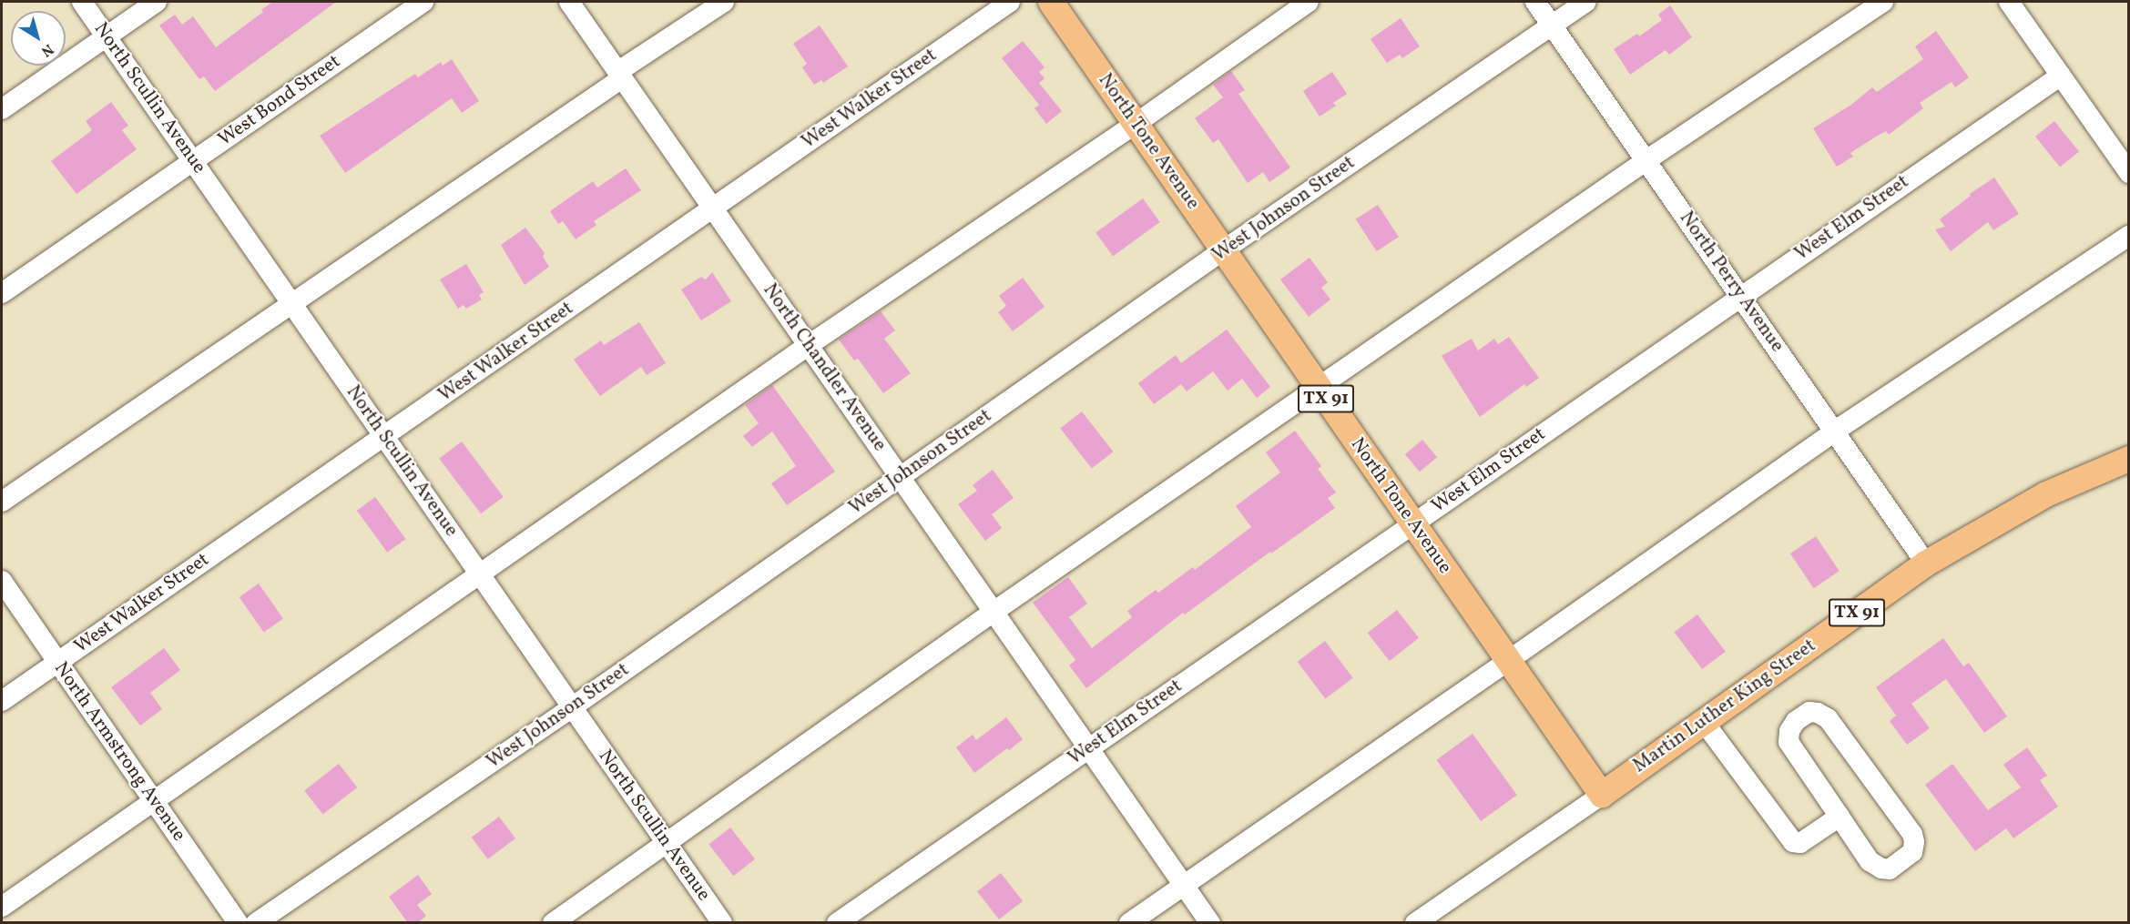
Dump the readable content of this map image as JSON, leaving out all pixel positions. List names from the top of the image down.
{
  "streets": {
    "main road": ["North Tone Avenue", "TX 91", "Martin Luther King Street"],
    "street": [
      "North Scullin Avenue",
      "West Walker Street",
      "West Bond Street",
      "West Johnson Street",
      "West Elm Street",
      "North Perry Avenue",
      "North Chandler Avenue",
      "North Armstrong Avenue"
    ]
  },
  "crossings": [
    ["North Scullin Avenue", "West Walker Street"],
    ["North Scullin Avenue", "West Bond Street"],
    ["North Scullin Avenue", "West Johnson Street"],
    ["West Walker Street", "North Chandler Avenue"],
    ["West Walker Street", "North Armstrong Avenue"],
    ["North Tone Avenue", "West Johnson Street"],
    ["North Tone Avenue", "West Elm Street"],
    ["North Tone Avenue", "Martin Luther King Street"],
    ["West Johnson Street", "North Perry Avenue"],
    ["West Johnson Street", "North Chandler Avenue"],
    ["West Elm Street", "North Perry Avenue"],
    ["West Elm Street", "North Chandler Avenue"],
    ["North Perry Avenue", "Martin Luther King Street"]
  ],
  "north": "bottom right"
}
